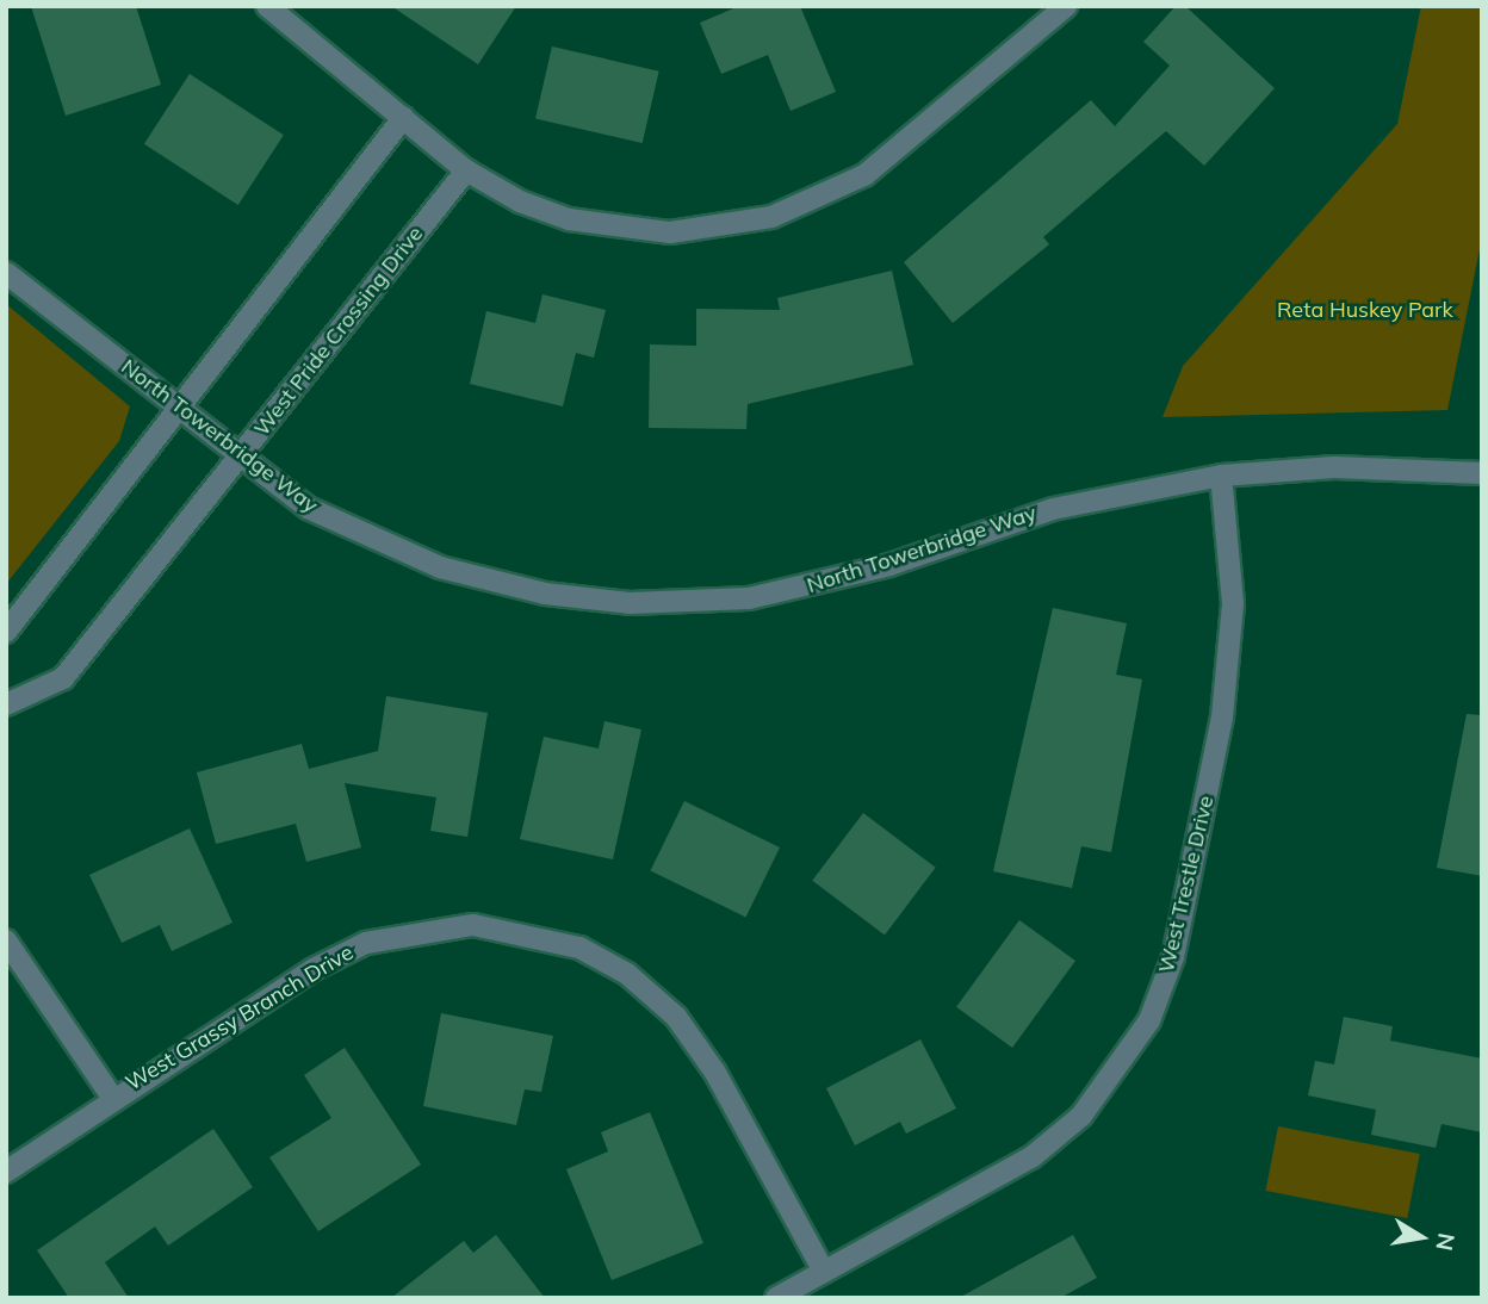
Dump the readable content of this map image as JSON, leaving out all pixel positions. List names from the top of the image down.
{
  "streets": {
    "street": [
      "West Pride Crossing Drive",
      "North Towerbridge Way",
      "West Trestle Drive",
      "West Grassy Branch Drive"
    ]
  },
  "crossings": [
    ["West Pride Crossing Drive", "North Towerbridge Way"],
    ["North Towerbridge Way", "West Trestle Drive"],
    ["West Trestle Drive", "West Grassy Branch Drive"]
  ],
  "parks": ["Reta Huskey Park"],
  "north": "right"
}
